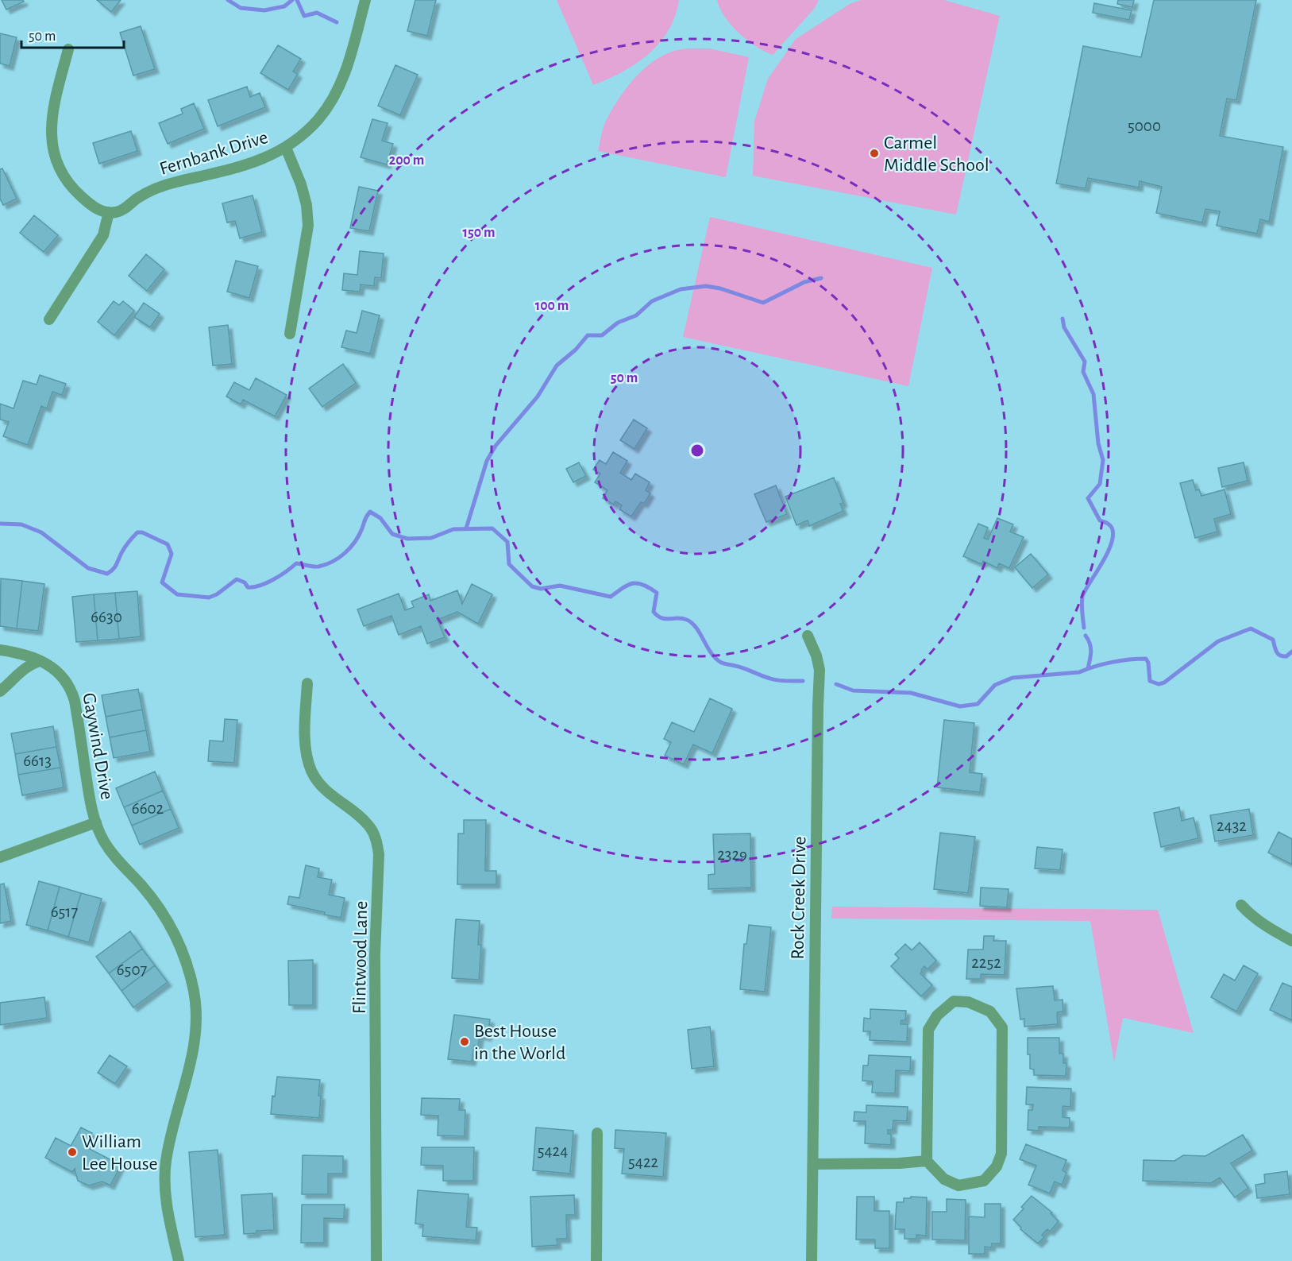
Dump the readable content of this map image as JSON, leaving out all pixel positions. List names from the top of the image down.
{
  "streets": {
    "street": [
      "Fernbank Drive",
      "Gaywind Drive",
      "Rock Creek Drive",
      "Flintwood Lane"
    ]
  },
  "places": ["Carmel Middle School", "Best House in the World", "William Lee House"],
  "house_numbers": [
    "5000",
    "6630",
    "6613",
    "6602",
    "2432",
    "2329",
    "6517",
    "2252",
    "6507",
    "5424",
    "5422"
  ],
  "scale_bar": "50 m",
  "rings": [
    "200 m",
    "150 m",
    "100 m",
    "50 m"
  ]
}
